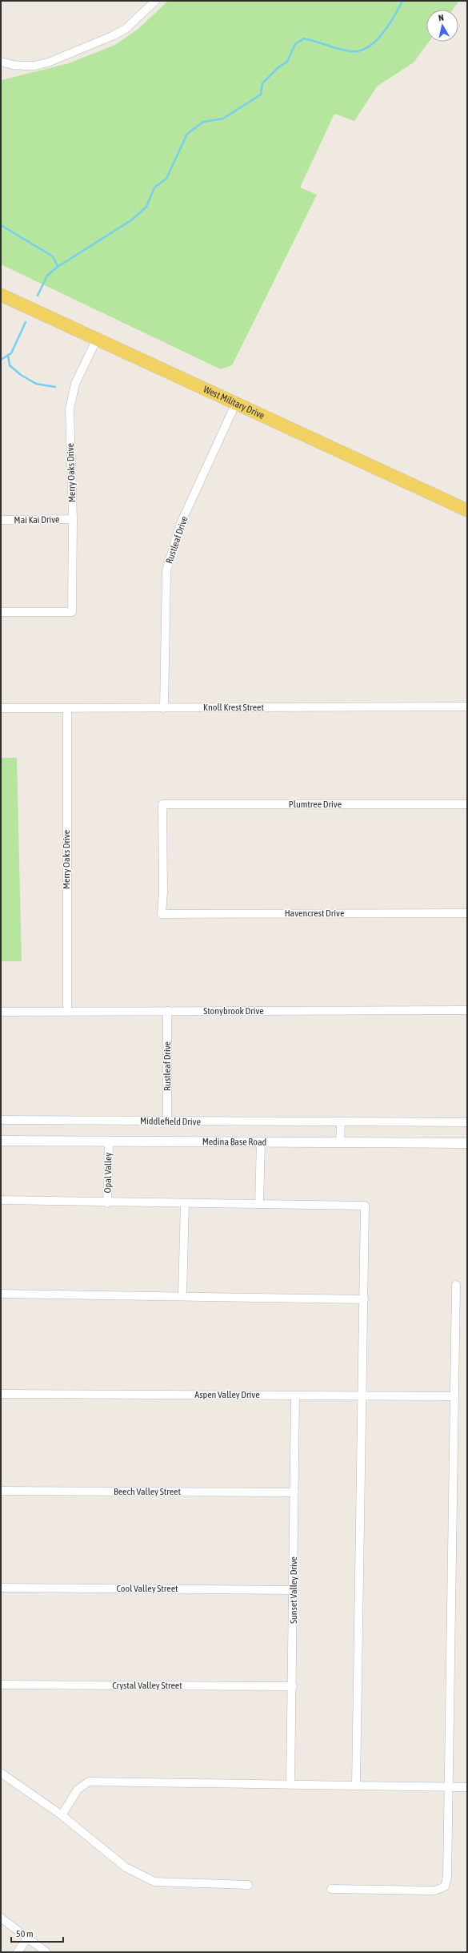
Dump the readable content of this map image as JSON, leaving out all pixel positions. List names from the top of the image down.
{
  "streets": {
    "main road": ["West Military Drive"],
    "street": [
      "Merry Oaks Drive",
      "Mai Kai Drive",
      "Rustleaf Drive",
      "Knoll Krest Street",
      "Plumtree Drive",
      "Havencrest Drive",
      "Stonybrook Drive",
      "Middlefield Drive",
      "Medina Base Road",
      "Opal Valley",
      "Aspen Valley Drive",
      "Beech Valley Street",
      "Cool Valley Street",
      "Sunset Valley Drive",
      "Crystal Valley Street"
    ]
  },
  "crossings": [
    ["West Military Drive", "Merry Oaks Drive"],
    ["West Military Drive", "Rustleaf Drive"],
    ["Merry Oaks Drive", "Mai Kai Drive"],
    ["Merry Oaks Drive", "Knoll Krest Street"],
    ["Merry Oaks Drive", "Stonybrook Drive"],
    ["Rustleaf Drive", "Knoll Krest Street"],
    ["Rustleaf Drive", "Stonybrook Drive"],
    ["Rustleaf Drive", "Middlefield Drive"],
    ["Plumtree Drive", "Havencrest Drive"],
    ["Medina Base Road", "Opal Valley"],
    ["Aspen Valley Drive", "Sunset Valley Drive"],
    ["Beech Valley Street", "Sunset Valley Drive"],
    ["Cool Valley Street", "Sunset Valley Drive"],
    ["Sunset Valley Drive", "Crystal Valley Street"]
  ],
  "scale_bar": "50 m",
  "north": "top"
}
